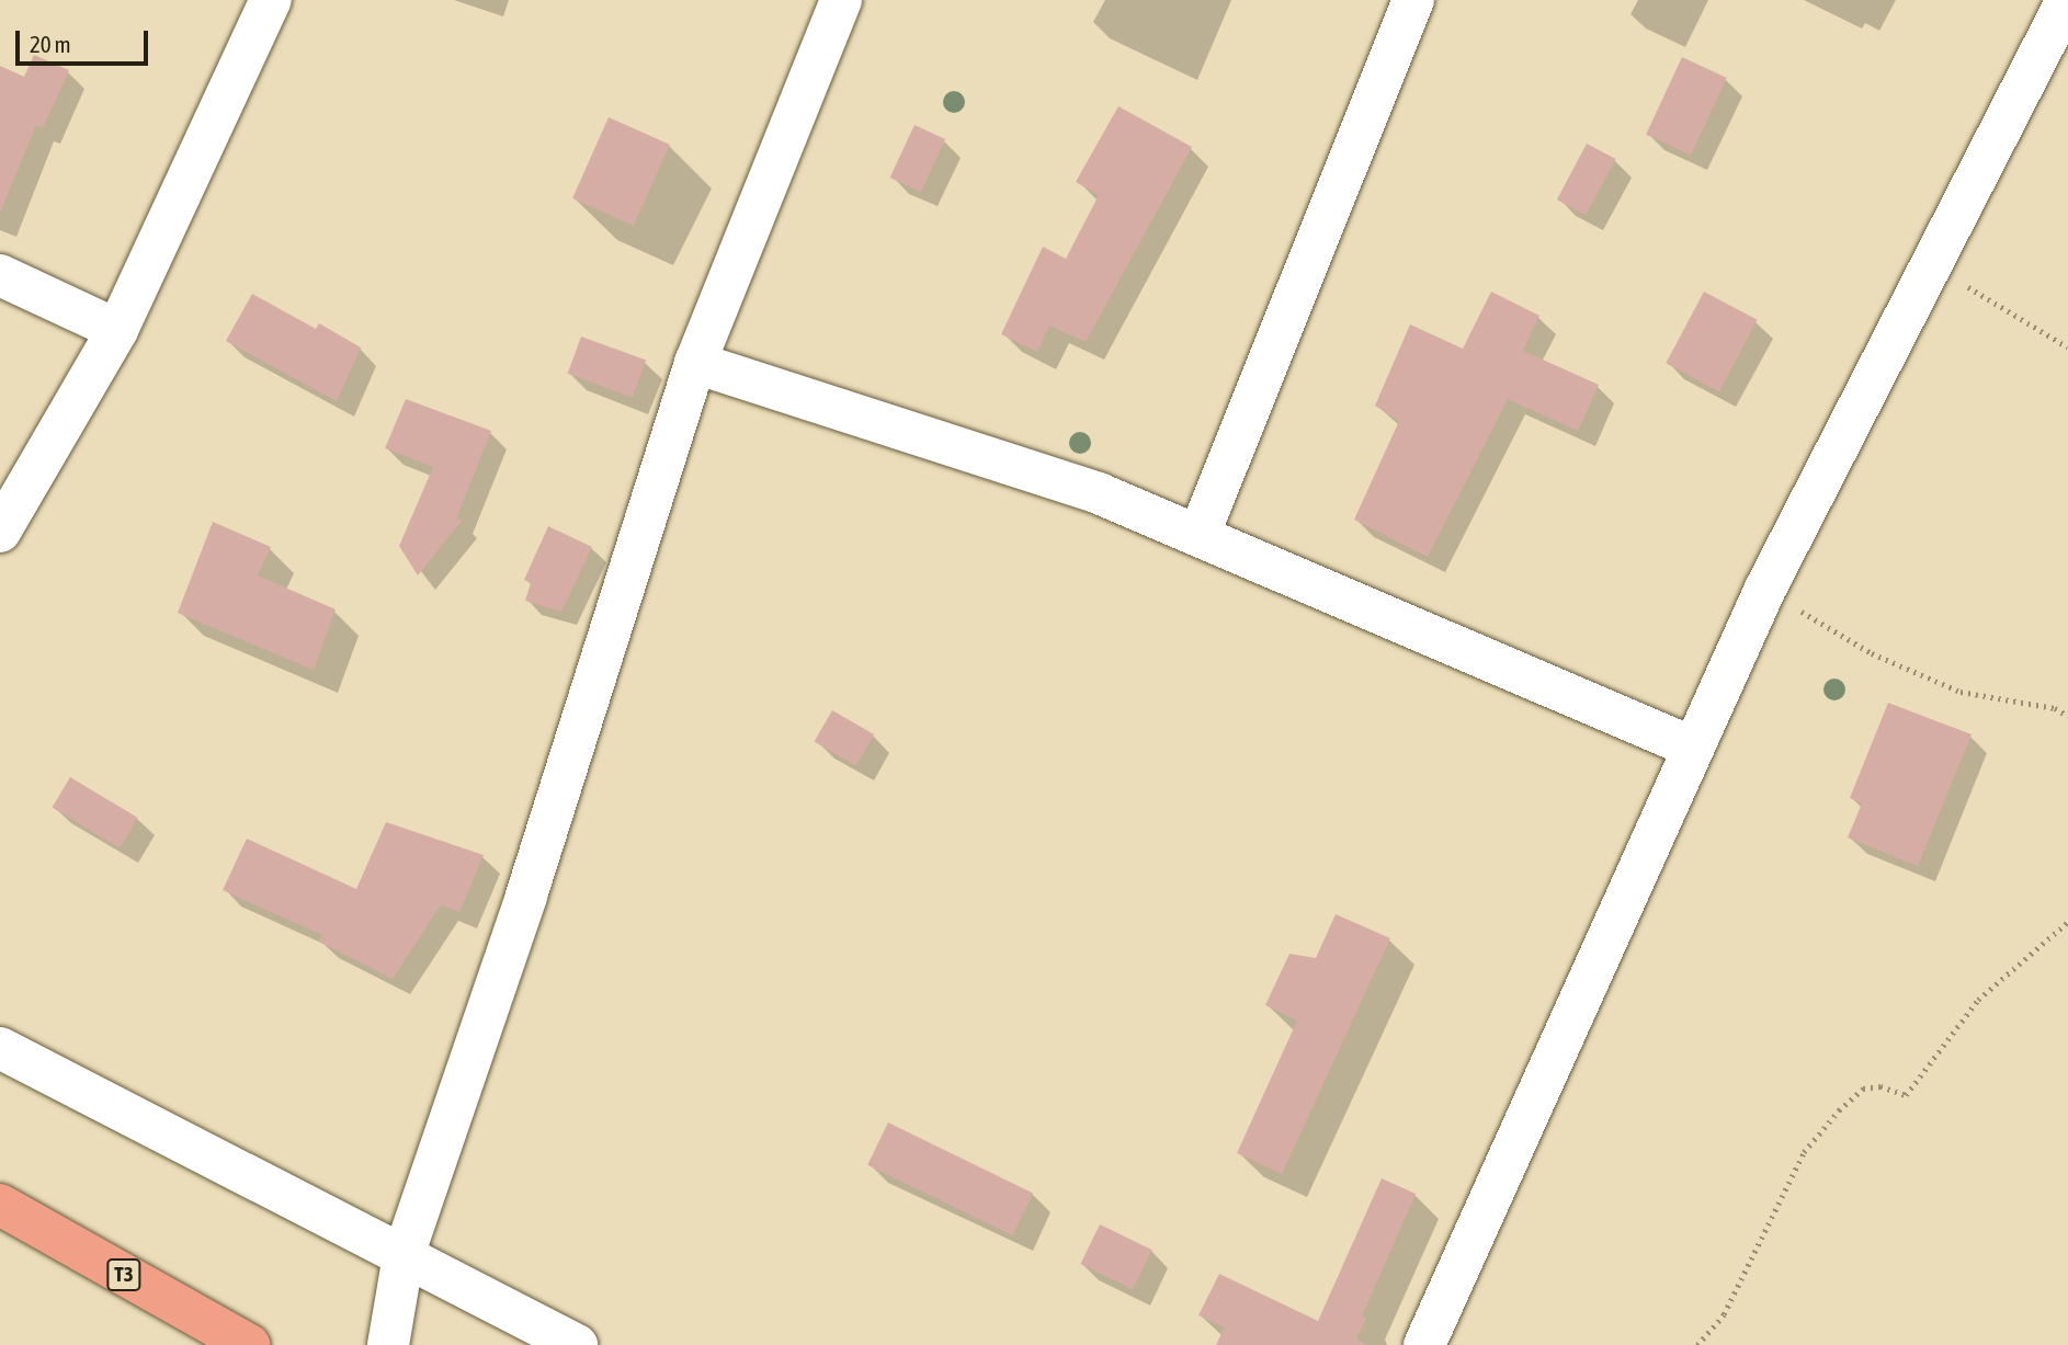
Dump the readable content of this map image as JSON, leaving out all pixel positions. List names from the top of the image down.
{
  "streets": {
    "highway": ["T3"]
  },
  "scale_bar": "20 m"
}
